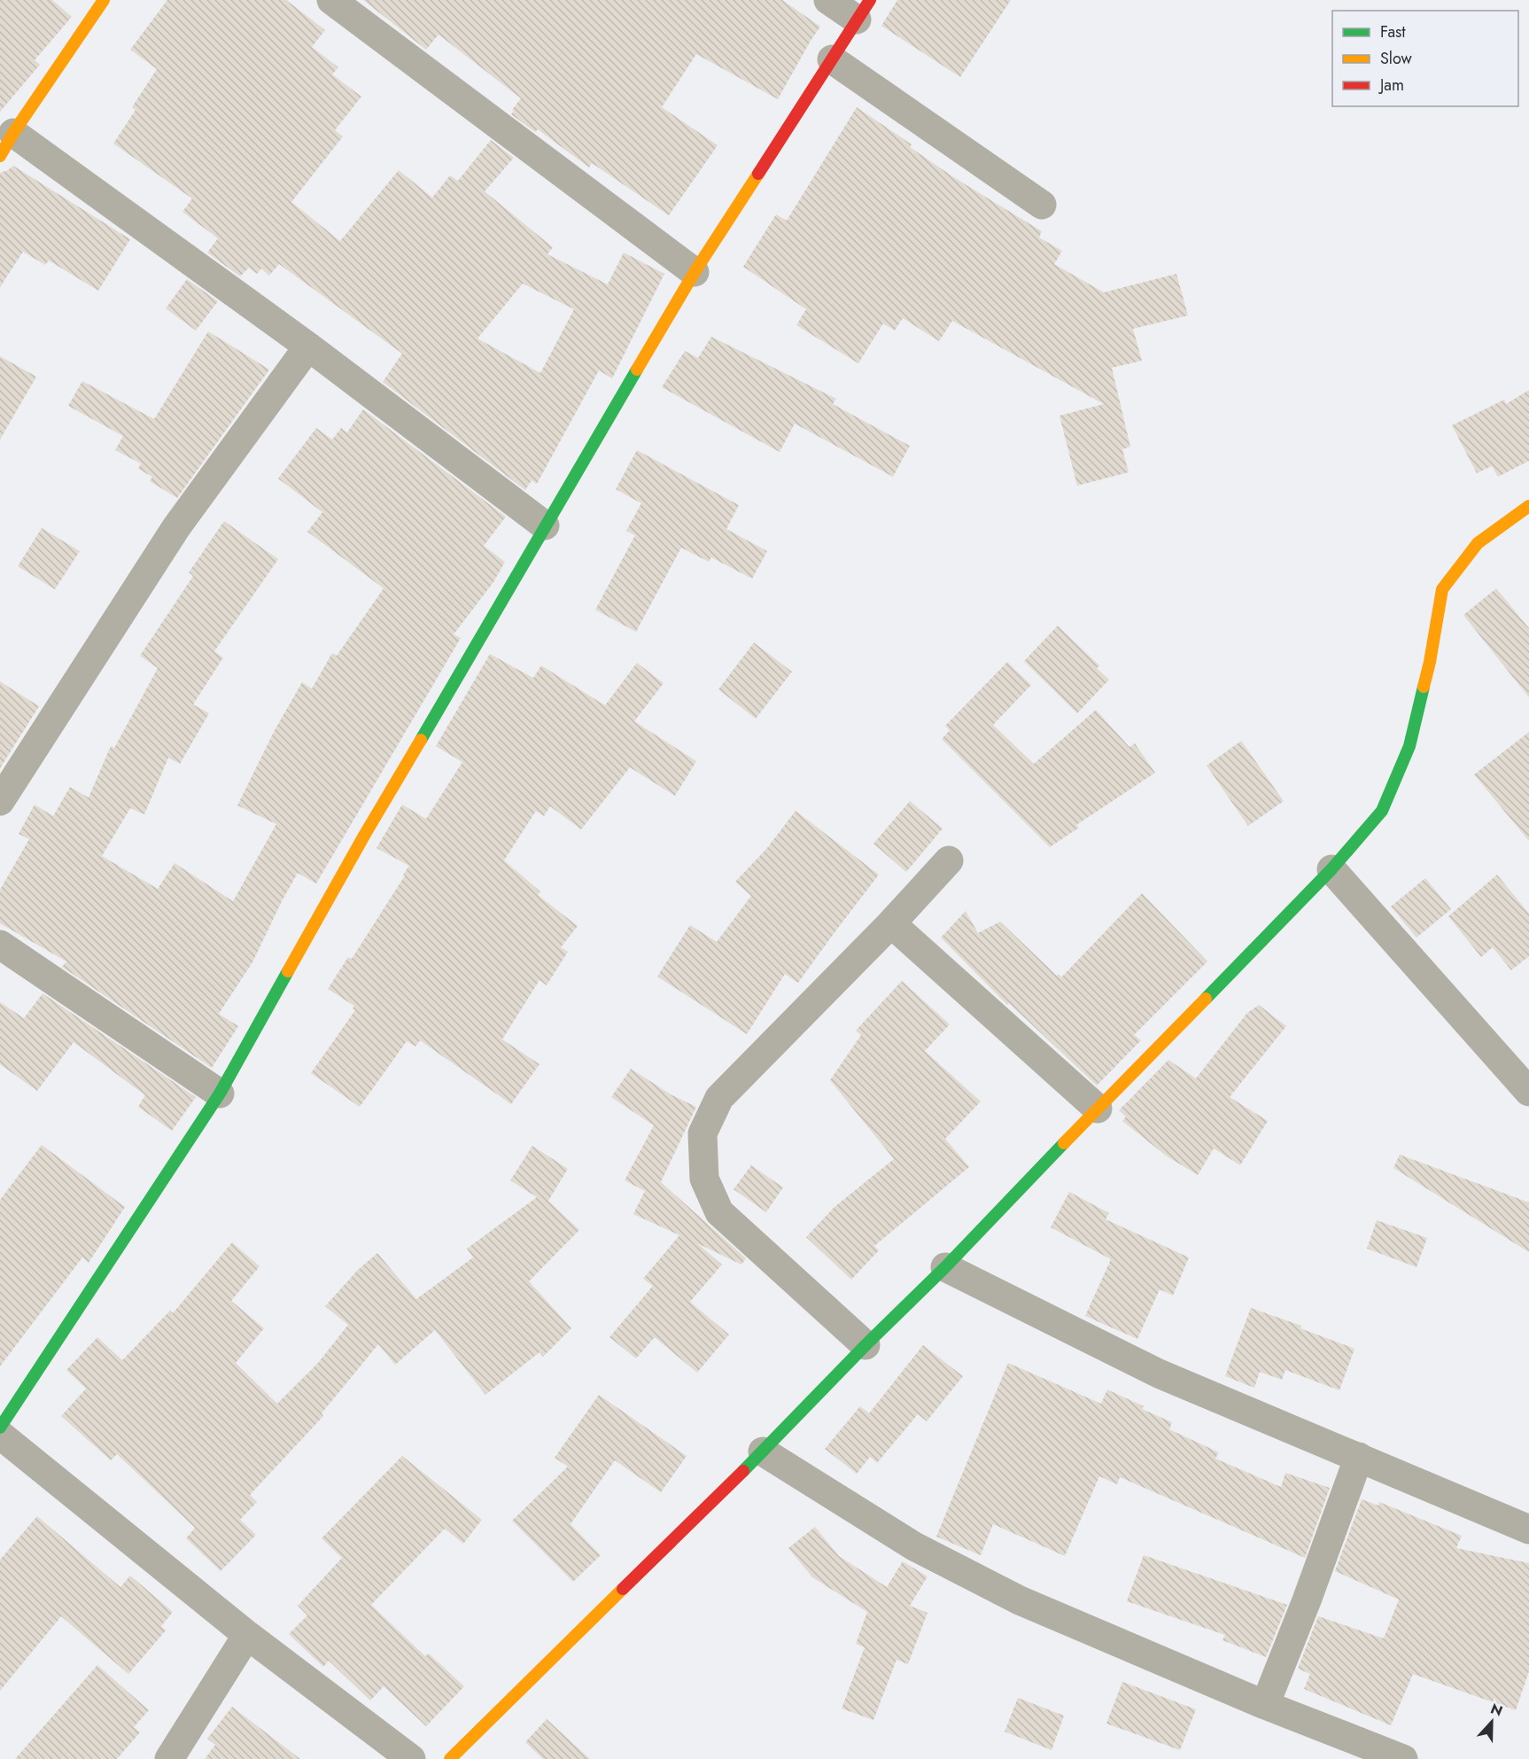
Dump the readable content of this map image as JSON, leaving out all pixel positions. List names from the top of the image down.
{
  "legend": ["Fast", "Slow", "Jam"],
  "north": "top"
}
